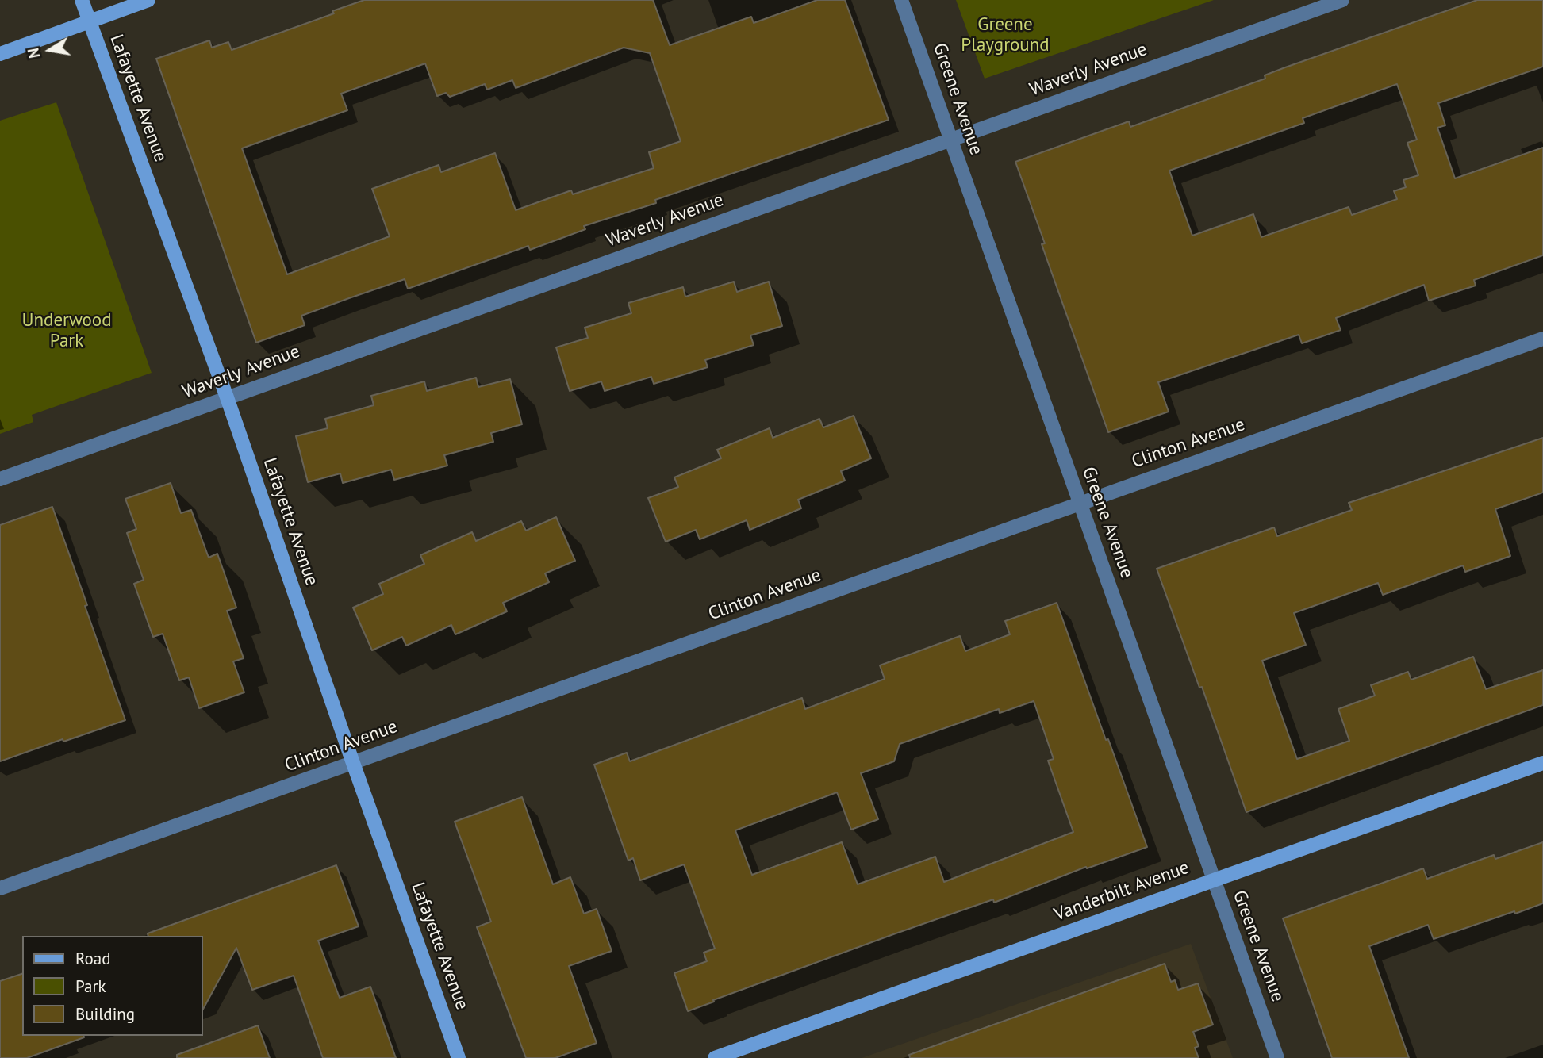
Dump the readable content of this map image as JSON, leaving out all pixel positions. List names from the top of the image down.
{
  "streets": {
    "main road": ["Lafayette Avenue", "Vanderbilt Avenue"],
    "street": ["Waverly Avenue", "Greene Avenue", "Clinton Avenue"]
  },
  "crossings": [
    ["Waverly Avenue", "Lafayette Avenue"],
    ["Waverly Avenue", "Greene Avenue"],
    ["Lafayette Avenue", "Clinton Avenue"],
    ["Greene Avenue", "Clinton Avenue"],
    ["Greene Avenue", "Vanderbilt Avenue"]
  ],
  "parks": ["Greene Playground", "Underwood Park"],
  "legend": ["Road", "Park", "Building"],
  "north": "left"
}
